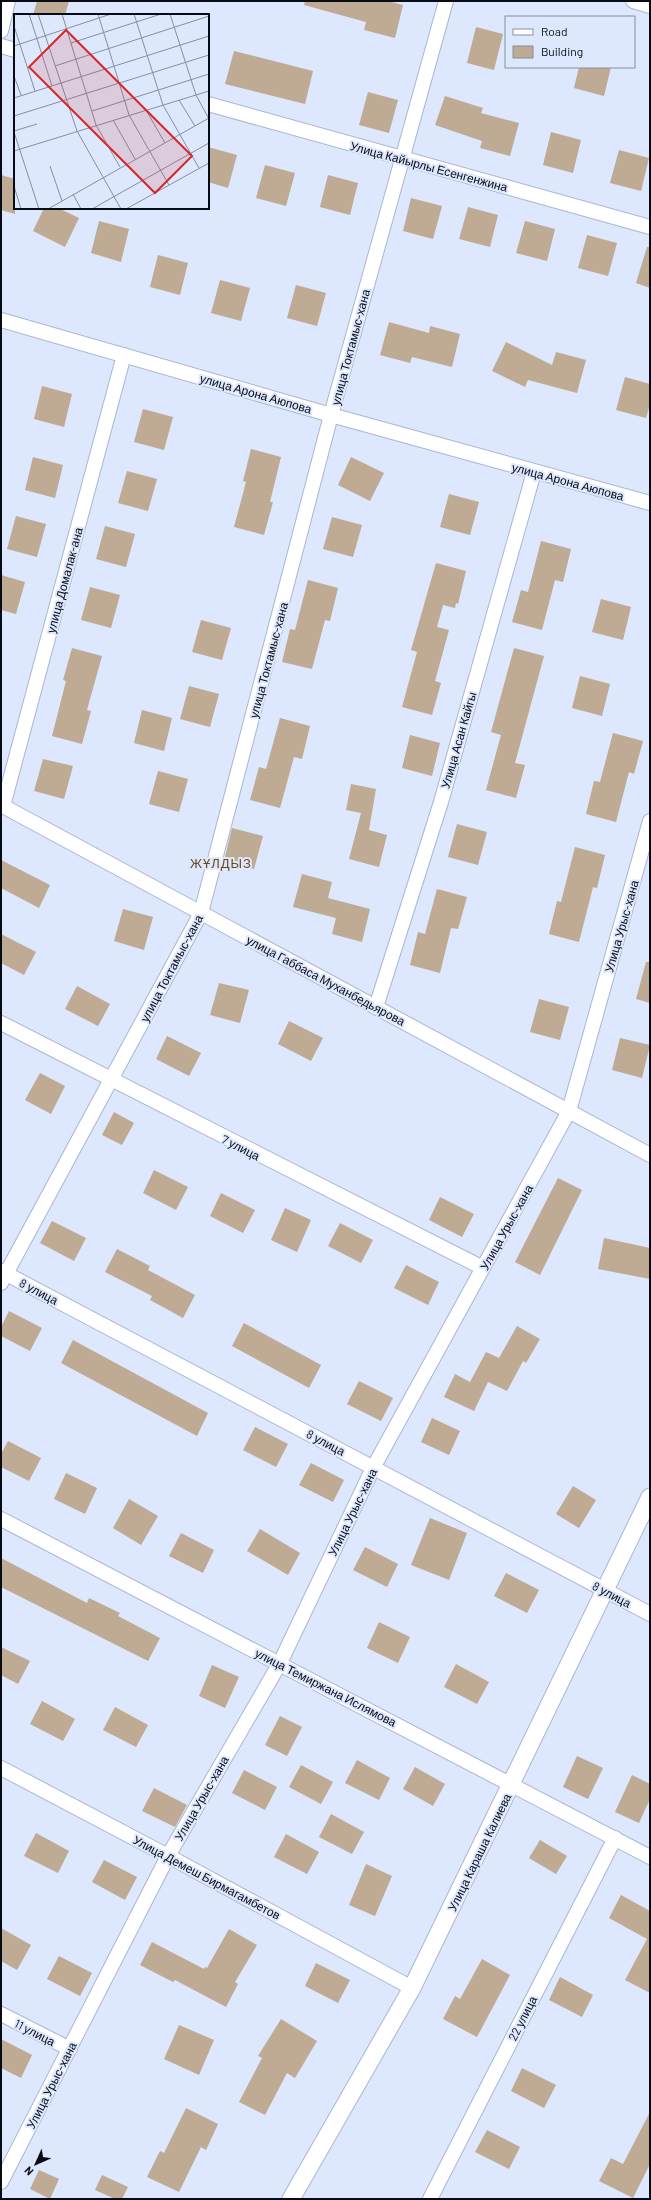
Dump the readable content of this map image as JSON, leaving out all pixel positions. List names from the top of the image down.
{
  "streets": {
    "street": [
      "Улица Кайырлы Есенгенжина",
      "улица Токтамыс-хана",
      "улица Арона Аюпова",
      "улица Домалак-ана",
      "Улица Асан Кайгы",
      "Улица Урыс-хана",
      "улица Габбаса Муханбедьярова",
      "7 улица",
      "8 улица",
      "улица Темиржана Ислямова",
      "Улица Караша Калиева",
      "Улица Демеш Бирмагамбетов",
      "22 улица",
      "11 улица"
    ]
  },
  "crossings": [
    ["Улица Кайырлы Есенгенжина", "улица Токтамыс-хана"],
    ["улица Токтамыс-хана", "улица Арона Аюпова"],
    ["улица Токтамыс-хана", "улица Габбаса Муханбедьярова"],
    ["улица Токтамыс-хана", "7 улица"],
    ["улица Токтамыс-хана", "8 улица"],
    ["улица Арона Аюпова", "улица Домалак-ана"],
    ["улица Арона Аюпова", "Улица Асан Кайгы"],
    ["улица Домалак-ана", "улица Габбаса Муханбедьярова"],
    ["Улица Асан Кайгы", "улица Габбаса Муханбедьярова"],
    ["Улица Урыс-хана", "улица Габбаса Муханбедьярова"],
    ["Улица Урыс-хана", "7 улица"],
    ["Улица Урыс-хана", "8 улица"],
    ["Улица Урыс-хана", "улица Темиржана Ислямова"],
    ["Улица Урыс-хана", "Улица Демеш Бирмагамбетов"],
    ["Улица Урыс-хана", "11 улица"],
    ["8 улица", "Улица Караша Калиева"],
    ["улица Темиржана Ислямова", "Улица Караша Калиева"],
    ["улица Темиржана Ислямова", "22 улица"],
    ["Улица Караша Калиева", "Улица Демеш Бирмагамбетов"]
  ],
  "districts": ["ЖҰЛДЫЗ"],
  "legend": ["Road", "Building"],
  "north": "bottom left"
}
